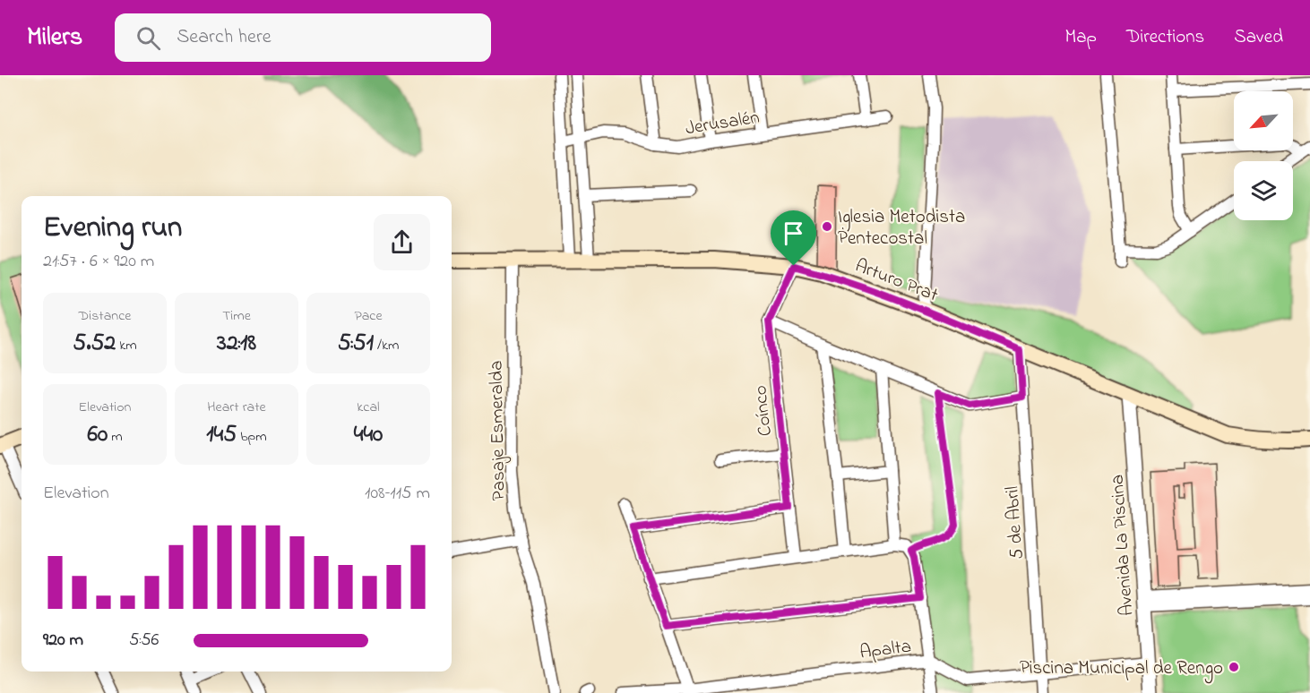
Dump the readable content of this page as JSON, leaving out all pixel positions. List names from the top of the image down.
{
  "streets": {
    "main road": ["Arturo Prat"],
    "street": [
      "Jerusalén",
      "Coínco",
      "Pasaje Esmeralda",
      "5 de Abril",
      "Avenida La Piscina",
      "Apalta"
    ]
  },
  "crossings": [
    ["Arturo Prat", "Pasaje Esmeralda"],
    ["Arturo Prat", "5 de Abril"],
    ["Arturo Prat", "Avenida La Piscina"],
    ["5 de Abril", "Apalta"],
    ["Avenida La Piscina", "Apalta"]
  ],
  "places": ["Iglesia Metodista Pentecostal", "Piscina Municipal de Rengo"],
  "north": "bottom left",
  "page": {
    "header": "Milers",
    "search": "Search here",
    "nav": ["Map", "Directions", "Saved"],
    "heading": ["Evening run", "21:57 · 6 × 920 m"],
    "stats": [
      ["Distance", "5.52 km"],
      ["Time", "32:18"],
      ["Pace", "5:51 /km"],
      ["Elevation", "60 m"],
      ["Heart rate", "145 bpm"],
      ["kcal", "440"]
    ],
    "chart": ["Elevation", "108–115 m"],
    "list": [
      {
        "name": "920 m",
        "note": "5:56"
      }
    ]
  }
}
